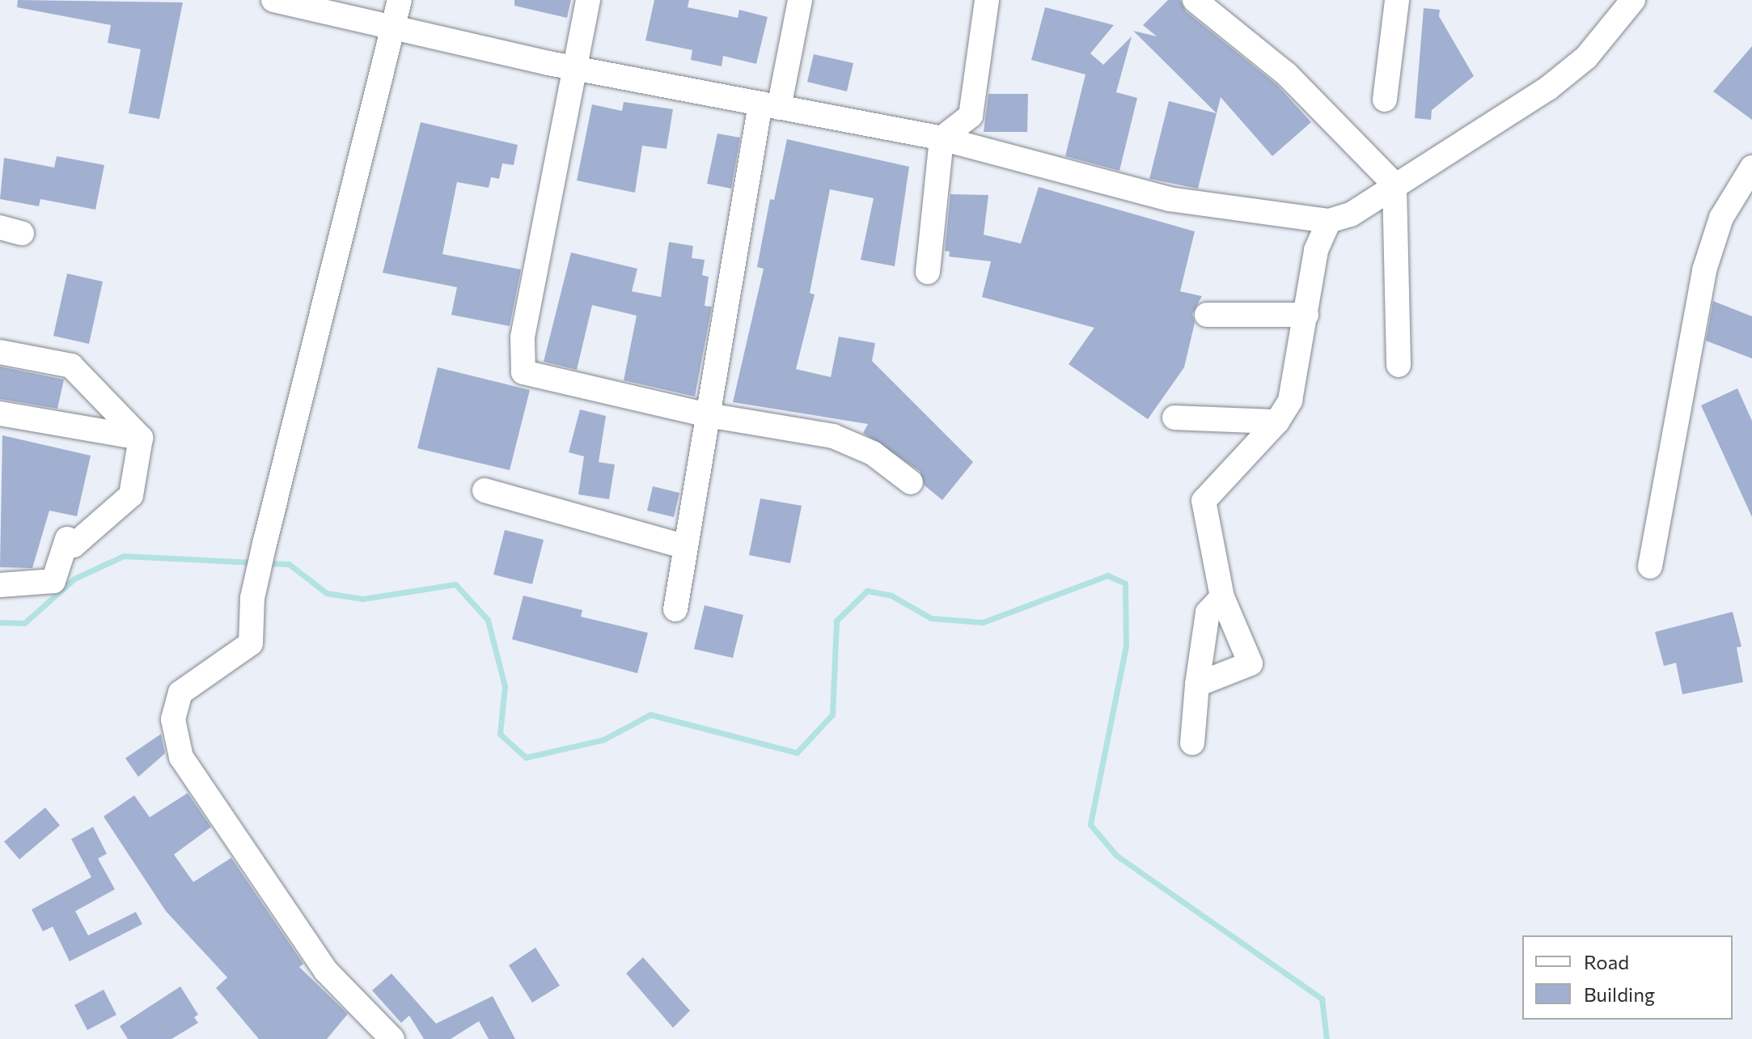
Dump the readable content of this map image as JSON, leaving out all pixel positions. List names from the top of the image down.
{
  "legend": ["Road", "Building"]
}
